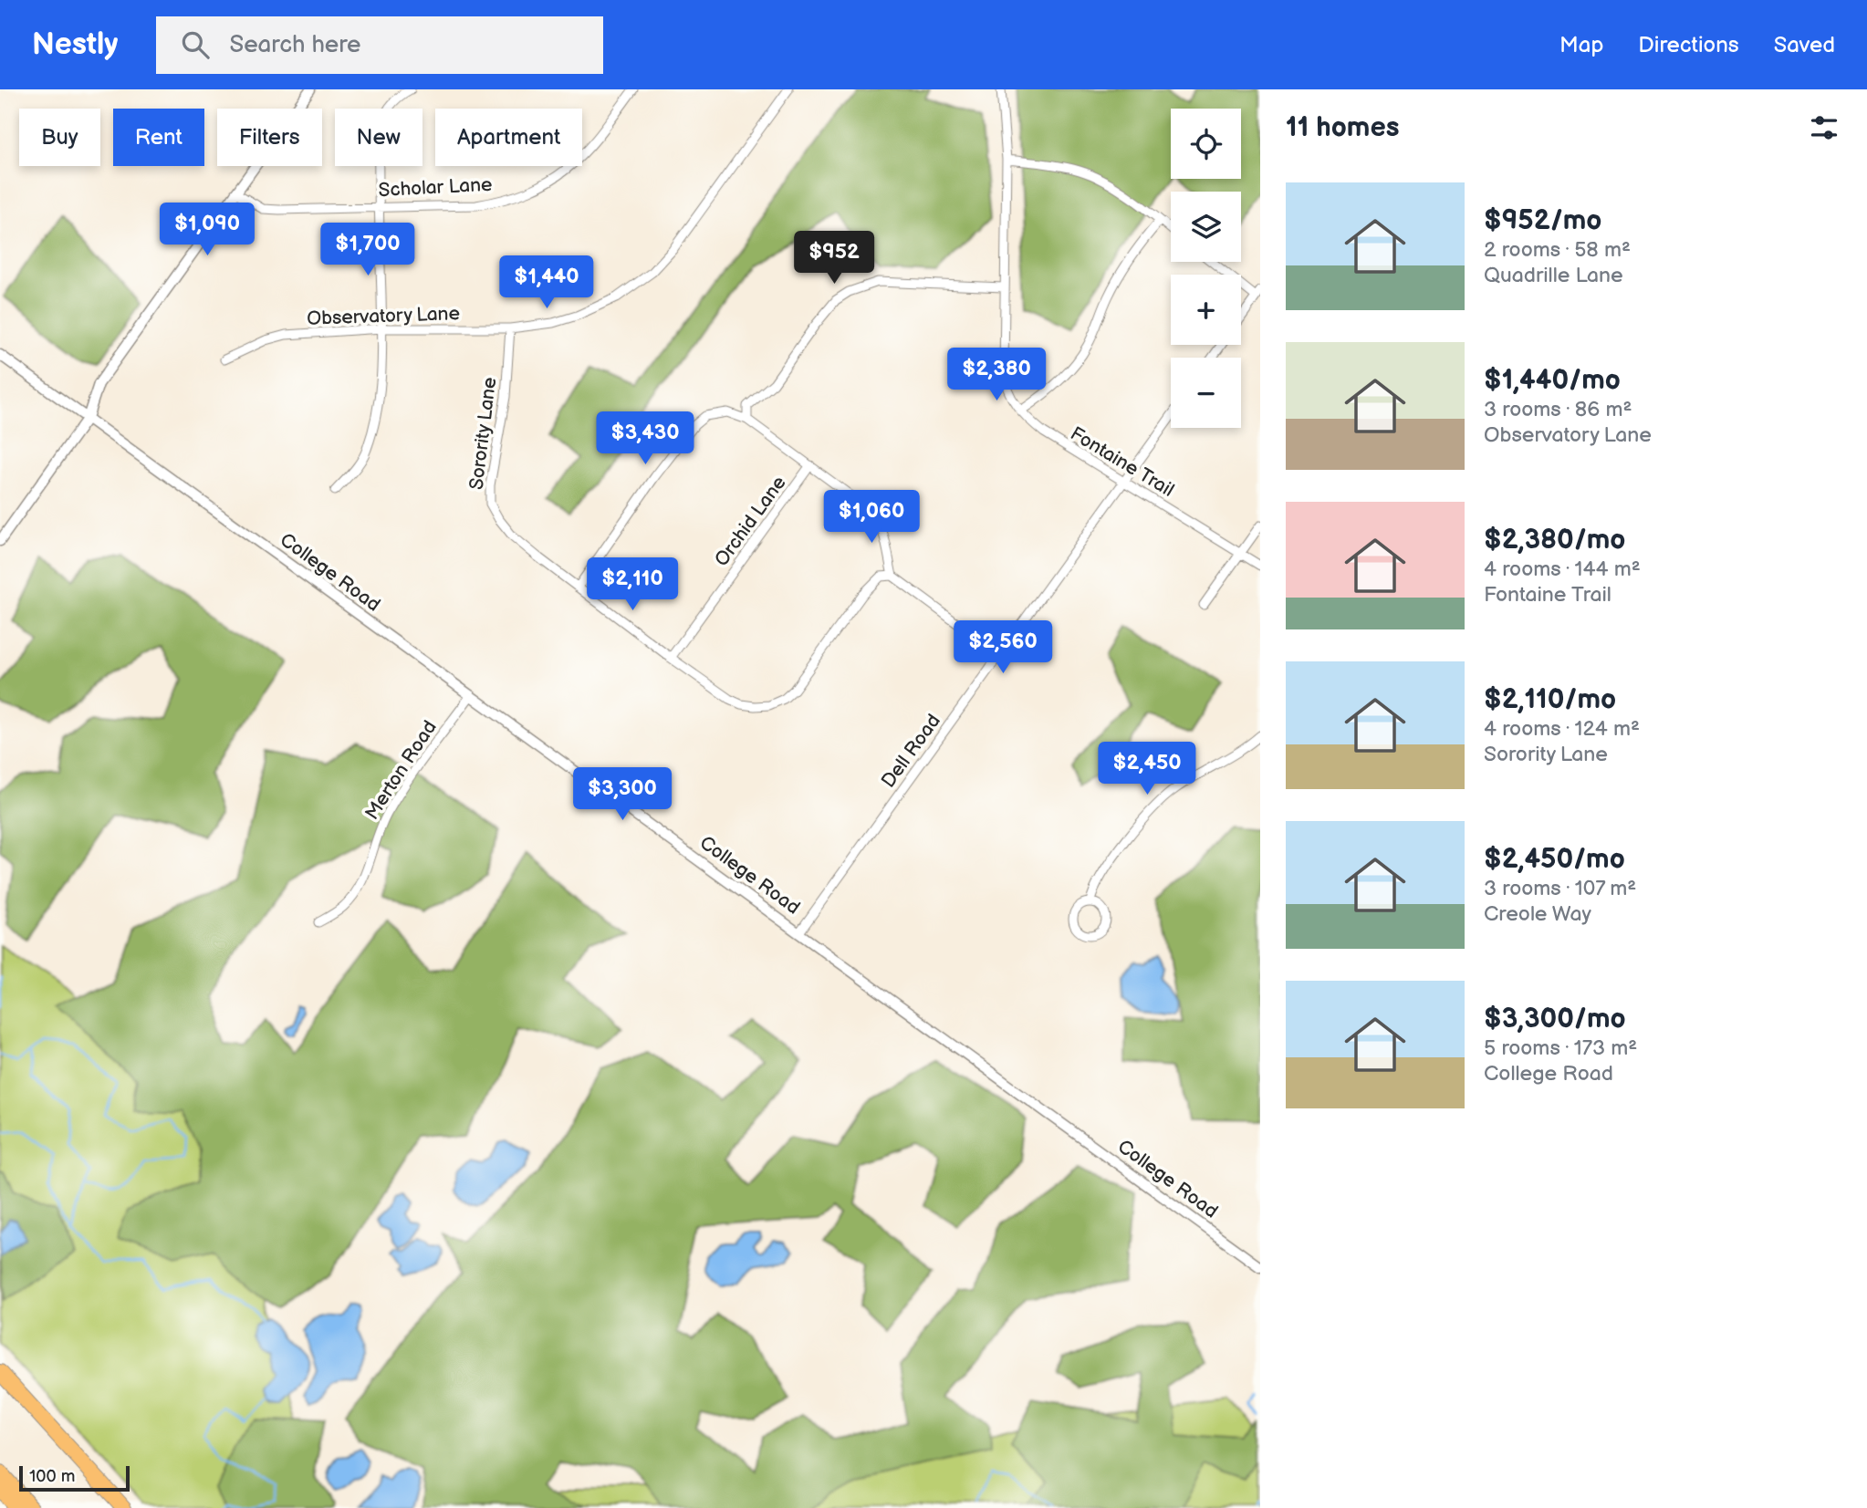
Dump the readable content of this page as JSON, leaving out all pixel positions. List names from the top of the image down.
{
  "streets": {
    "street": [
      "Scholar Lane",
      "Observatory Lane",
      "Sorority Lane",
      "Fontaine Trail",
      "Orchid Lane",
      "College Road",
      "Dell Road",
      "Merton Road"
    ]
  },
  "crossings": [
    ["Observatory Lane", "Sorority Lane"],
    ["Sorority Lane", "Orchid Lane"],
    ["Fontaine Trail", "Dell Road"],
    ["College Road", "Dell Road"],
    ["College Road", "Merton Road"]
  ],
  "scale_bar": "100 m",
  "page": {
    "header": "Nestly",
    "search": "Search here",
    "nav": ["Map", "Directions", "Saved"],
    "heading": "11 homes",
    "map_buttons": ["+", "−"],
    "chip": [
      "Buy",
      "Rent",
      "Filters",
      "New",
      "Apartment"
    ],
    "list": [
      {
        "name": "$952/mo",
        "note": "2 rooms · 58 m² · Quadrille Lane"
      },
      {
        "name": "$1,440/mo",
        "note": "3 rooms · 86 m² · Observatory Lane"
      },
      {
        "name": "$2,380/mo",
        "note": "4 rooms · 144 m² · Fontaine Trail"
      },
      {
        "name": "$2,110/mo",
        "note": "4 rooms · 124 m² · Sorority Lane"
      },
      {
        "name": "$2,450/mo",
        "note": "3 rooms · 107 m² · Creole Way"
      },
      {
        "name": "$3,300/mo",
        "note": "5 rooms · 173 m² · College Road"
      }
    ],
    "price": [
      "$1,090",
      "$1,700",
      "$952",
      "$1,440",
      "$2,380",
      "$3,430",
      "$1,060",
      "$2,110",
      "$2,560",
      "$2,450",
      "$3,300"
    ],
    "scale": "100 m"
  }
}
